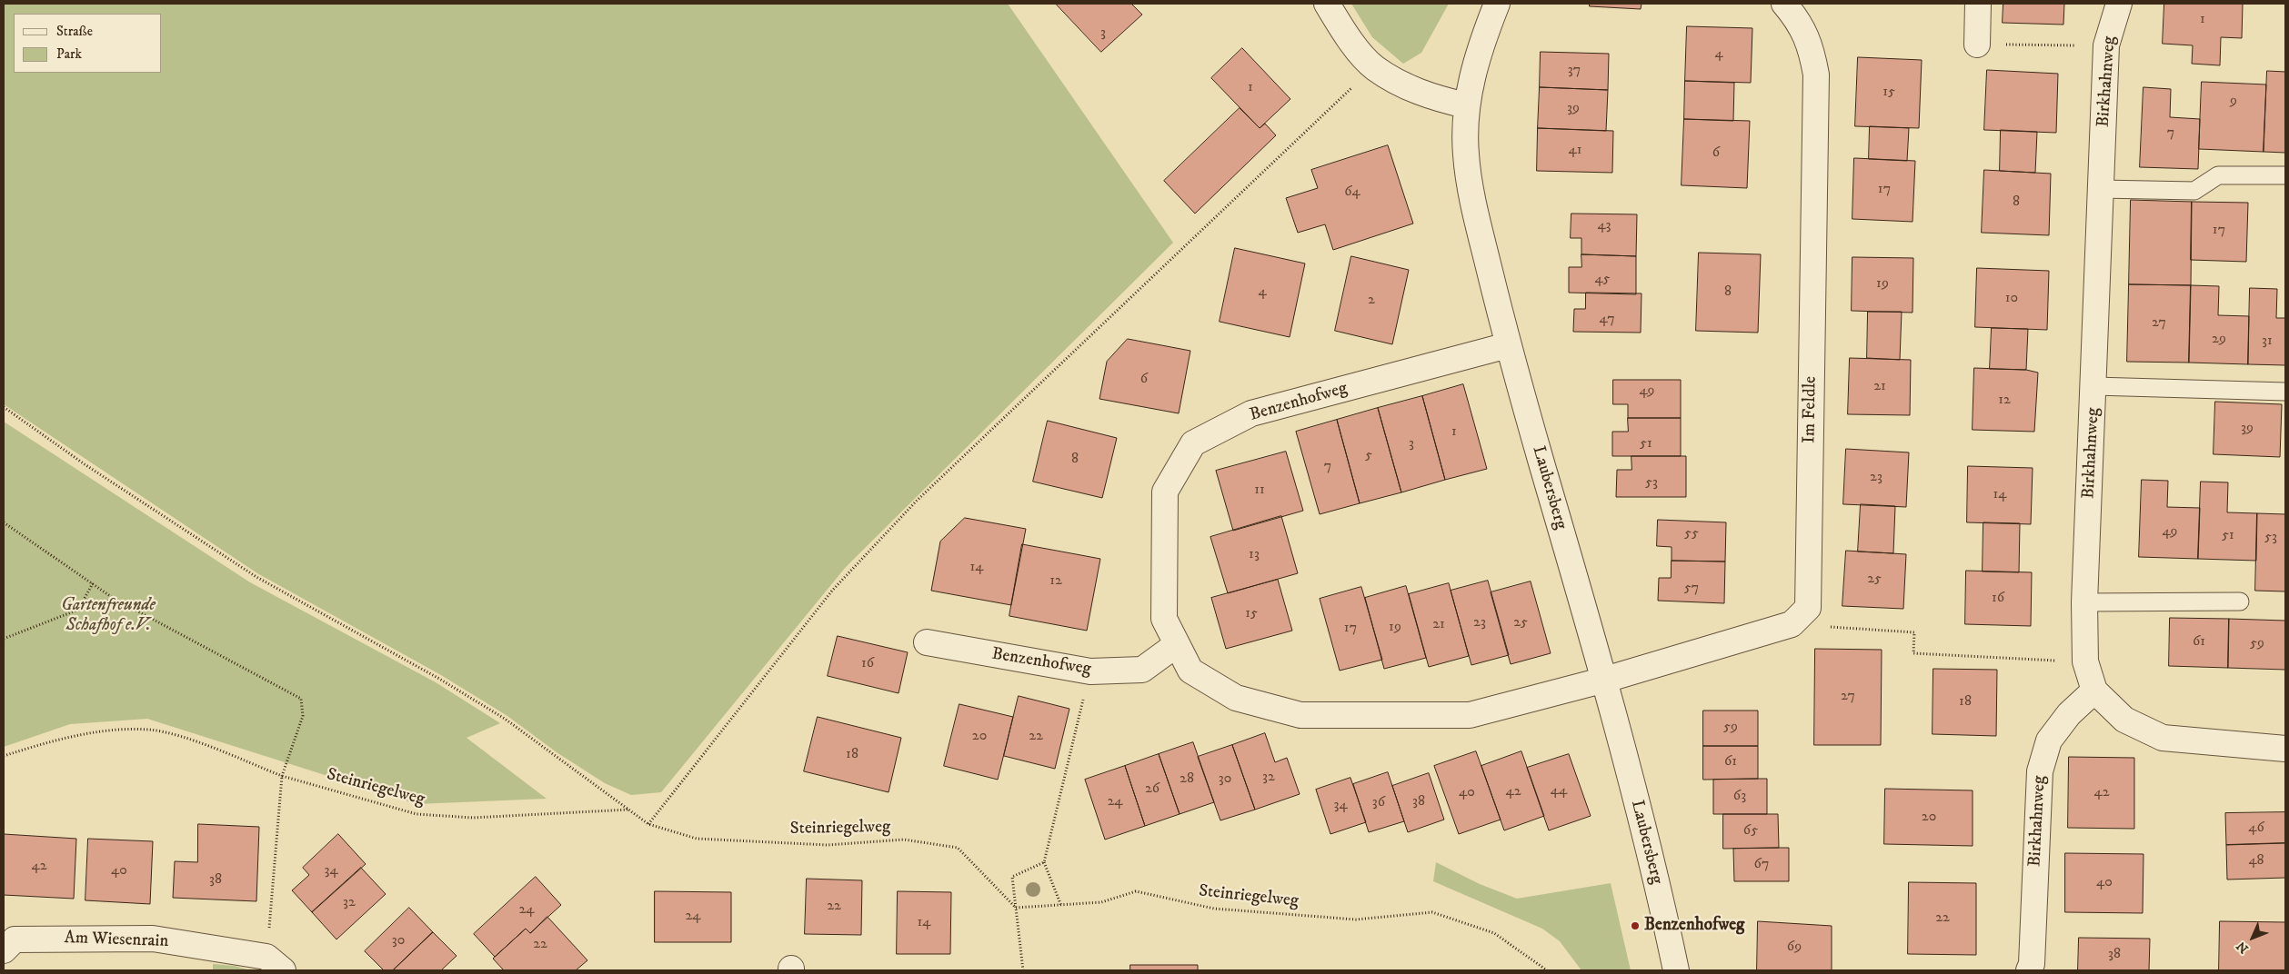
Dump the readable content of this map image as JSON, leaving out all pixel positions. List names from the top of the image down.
{
  "streets": {
    "street": [
      "Birkhahnweg",
      "Benzenhofweg",
      "Im Feldle",
      "Laubersberg",
      "Am Wiesenrain"
    ],
    "path": ["Steinriegelweg"]
  },
  "crossings": [
    ["Benzenhofweg", "Im Feldle"],
    ["Benzenhofweg", "Laubersberg"],
    ["Im Feldle", "Laubersberg"]
  ],
  "parks": ["Gartenfreunde Schafhof e.V."],
  "places": ["Benzenhofweg"],
  "house_numbers": [
    "1",
    "3",
    "4",
    "37",
    "1",
    "15",
    "9",
    "39",
    "7",
    "41",
    "6",
    "17",
    "64",
    "8",
    "43",
    "17",
    "45",
    "19",
    "4",
    "8",
    "10",
    "2",
    "47",
    "27",
    "29",
    "31",
    "6",
    "21",
    "49",
    "12",
    "39",
    "1",
    "3",
    "51",
    "5",
    "8",
    "7",
    "23",
    "53",
    "11",
    "14",
    "49",
    "55",
    "51",
    "53",
    "13",
    "14",
    "25",
    "12",
    "57",
    "16",
    "15",
    "23",
    "25",
    "21",
    "19",
    "17",
    "61",
    "59",
    "16",
    "27",
    "18",
    "59",
    "20",
    "22",
    "18",
    "61",
    "32",
    "28",
    "30",
    "26",
    "44",
    "42",
    "40",
    "42",
    "63",
    "24",
    "38",
    "36",
    "34",
    "20",
    "46",
    "65",
    "48",
    "67",
    "42",
    "40",
    "34",
    "38",
    "40",
    "32",
    "22",
    "24",
    "24",
    "22",
    "14",
    "30",
    "22",
    "69",
    "38"
  ],
  "legend": ["Straße", "Park"],
  "north": "bottom left"
}
